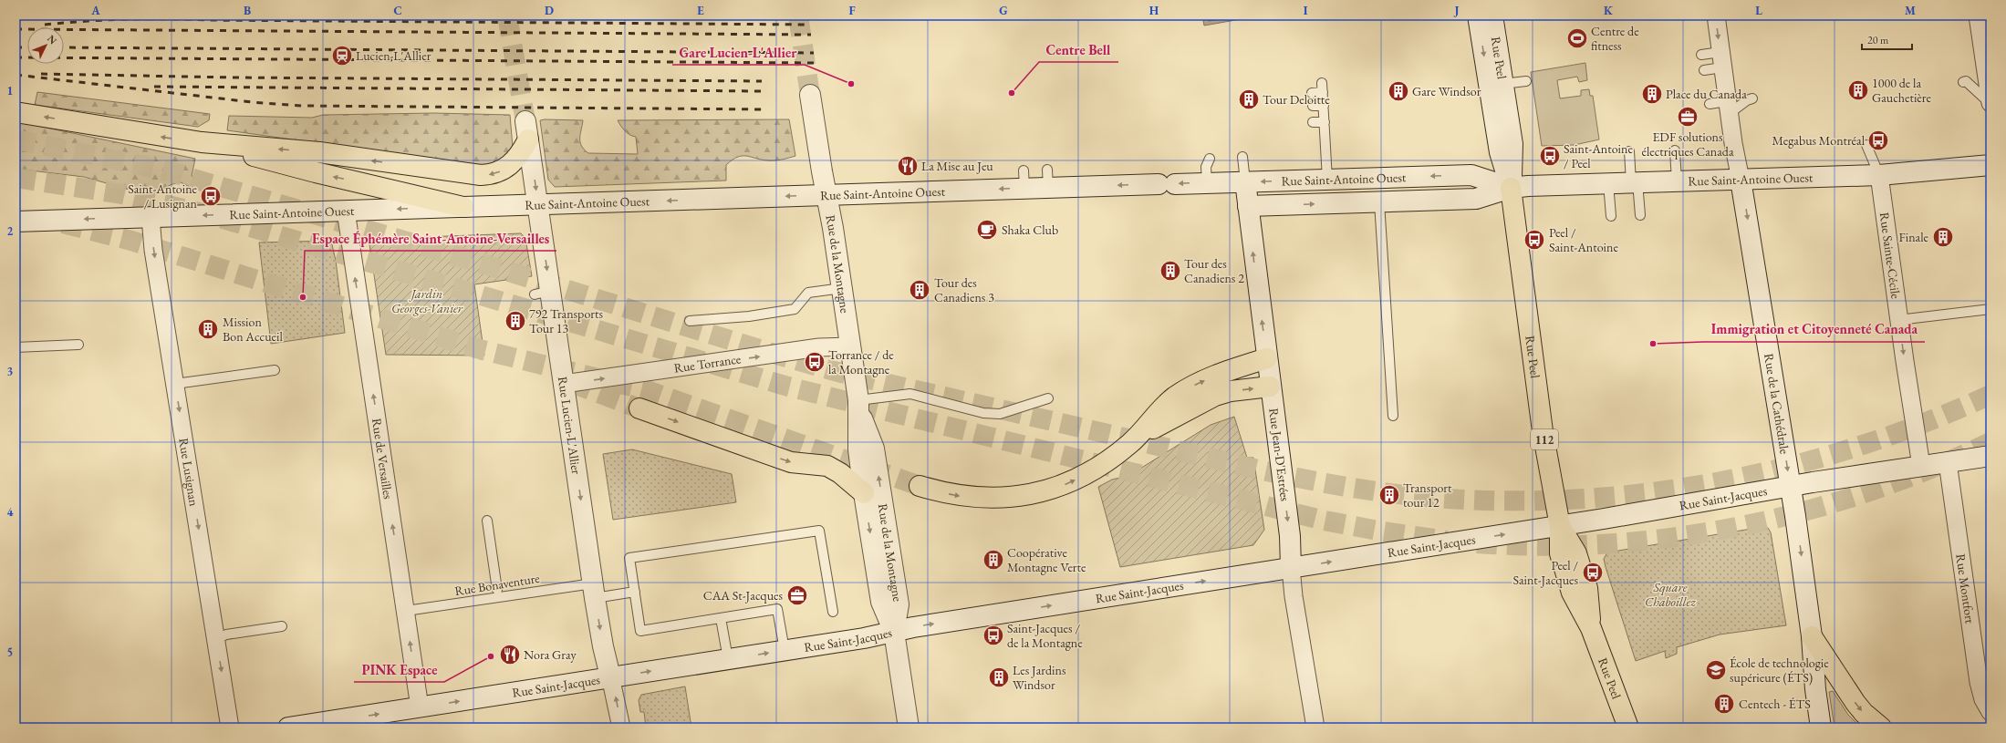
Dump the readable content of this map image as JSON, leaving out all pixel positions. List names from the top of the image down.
{
  "streets": {
    "main road": [
      "Rue Peel",
      "Rue Saint-Antoine Ouest",
      "Rue de la Montagne",
      "Rue de la Cathédrale",
      "Rue Lucien-L'Allier",
      "112",
      "Rue Jean-D'Estrées",
      "Rue Saint-Jacques"
    ],
    "street": [
      "Rue Sainte-Cécile",
      "Rue Torrance",
      "Rue de Versailles",
      "Rue Lusignan",
      "Rue Montfort"
    ],
    "lane": ["Rue Bonaventure"]
  },
  "crossings": [
    ["Rue Peel", "Rue Saint-Antoine Ouest"],
    ["Rue Peel", "Rue Saint-Jacques"],
    ["Rue Saint-Antoine Ouest", "Rue Sainte-Cécile"],
    ["Rue Saint-Antoine Ouest", "Rue de la Montagne"],
    ["Rue Saint-Antoine Ouest", "Rue de la Cathédrale"],
    ["Rue Saint-Antoine Ouest", "Rue Lucien-L'Allier"],
    ["Rue Saint-Antoine Ouest", "Rue Jean-D'Estrées"],
    ["Rue Saint-Antoine Ouest", "Rue de Versailles"],
    ["Rue Saint-Antoine Ouest", "Rue Lusignan"],
    ["Rue Sainte-Cécile", "Rue Saint-Jacques"],
    ["Rue de la Montagne", "Rue Torrance"],
    ["Rue de la Montagne", "Rue Saint-Jacques"],
    ["Rue Torrance", "Rue Lucien-L'Allier"],
    ["Rue de la Cathédrale", "Rue Saint-Jacques"],
    ["Rue Lucien-L'Allier", "Rue Saint-Jacques"],
    ["Rue Lucien-L'Allier", "Rue Bonaventure"],
    ["Rue Jean-D'Estrées", "Rue Saint-Jacques"],
    ["Rue de Versailles", "Rue Saint-Jacques"],
    ["Rue de Versailles", "Rue Bonaventure"],
    ["Rue Saint-Jacques", "Rue Montfort"]
  ],
  "one_way": [
    "Rue Sainte-Cécile",
    "Rue Torrance",
    "Rue de la Cathédrale",
    "Rue Lucien-L'Allier",
    "Rue de Versailles",
    "Rue Lusignan"
  ],
  "parks": ["Jardin Georges-Vanier", "Square Chaboillez"],
  "places": {
    "sports": ["Centre de fitness"],
    "station": ["Lucien-L'Allier"],
    "other": [
      "Gare Lucien-L'Allier",
      "Centre Bell",
      "Espace Éphémère Saint-Antoine-Versailles",
      "Immigration et Citoyenneté Canada",
      "PINK Espace"
    ],
    "building": [
      "1000 de la Gauchetière",
      "Gare Windsor",
      "Place du Canada",
      "Tour Deloitte",
      "Finale",
      "Tour des Canadiens 2",
      "Tour des Canadiens 3",
      "792 Transports Tour 13",
      "Mission Bon Accueil",
      "Transport tour 12",
      "Coopérative Montagne Verte",
      "Les Jardins Windsor",
      "Centech - ÉTS"
    ],
    "office": ["EDF solutions électriques Canada", "CAA St-Jacques"],
    "bus stop": [
      "Megabus Montréal",
      "Saint-Antoine / Peel",
      "Saint-Antoine / Lusignan",
      "Peel / Saint-Antoine",
      "Torrance / de la Montagne",
      "Peel / Saint-Jacques",
      "Saint-Jacques / de la Montagne"
    ],
    "restaurant": ["La Mise au Jeu", "Nora Gray"],
    "cafe": ["Shaka Club"],
    "school or university": ["École de technologie supérieure (ÉTS)"]
  },
  "scale_bar": "20 m",
  "north": "top right",
  "grid": {
    "columns": [
      "A",
      "B",
      "C",
      "D",
      "E",
      "F",
      "G",
      "H",
      "I",
      "J",
      "K",
      "L",
      "M"
    ],
    "rows": [
      "1",
      "2",
      "3",
      "4",
      "5"
    ]
  }
}
